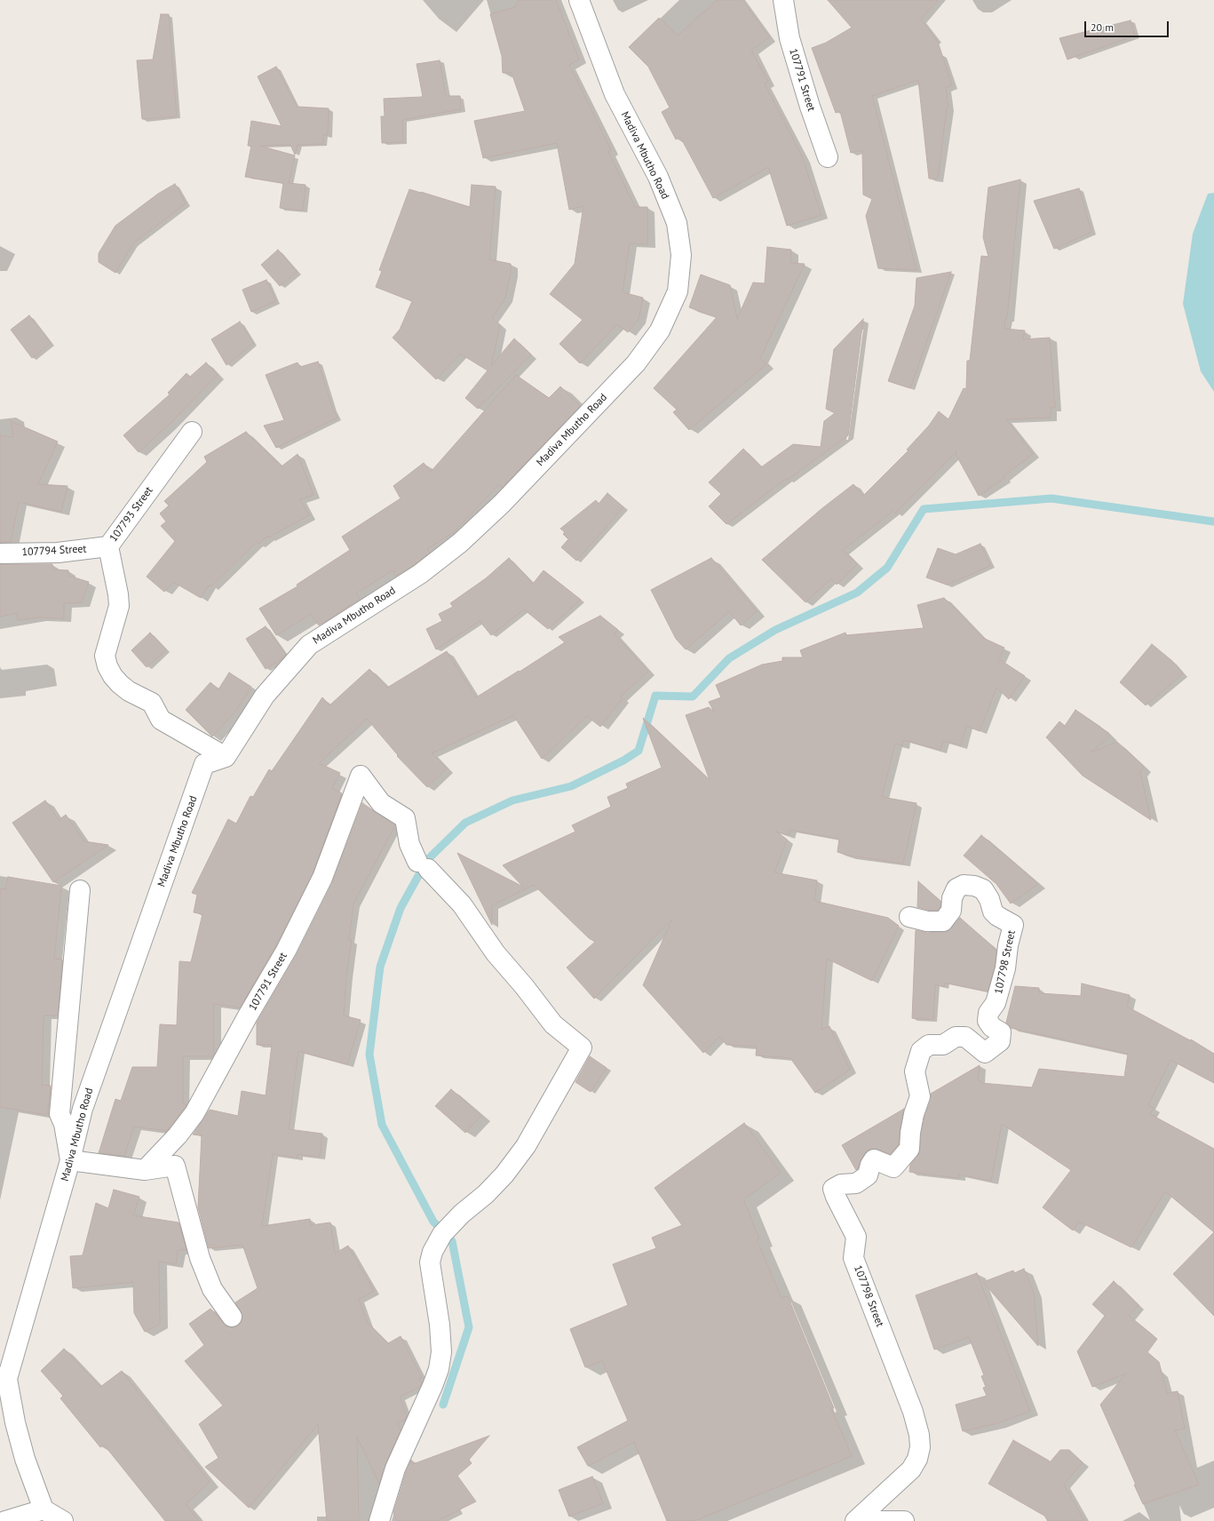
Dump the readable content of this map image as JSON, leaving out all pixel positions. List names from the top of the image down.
{
  "streets": {
    "street": [
      "107791 Street",
      "Madiva Mbutho Road",
      "107793 Street",
      "107794 Street",
      "107798 Street"
    ]
  },
  "crossings": [
    ["Madiva Mbutho Road", "107793 Street"],
    ["107793 Street", "107794 Street"]
  ],
  "scale_bar": "20 m"
}
